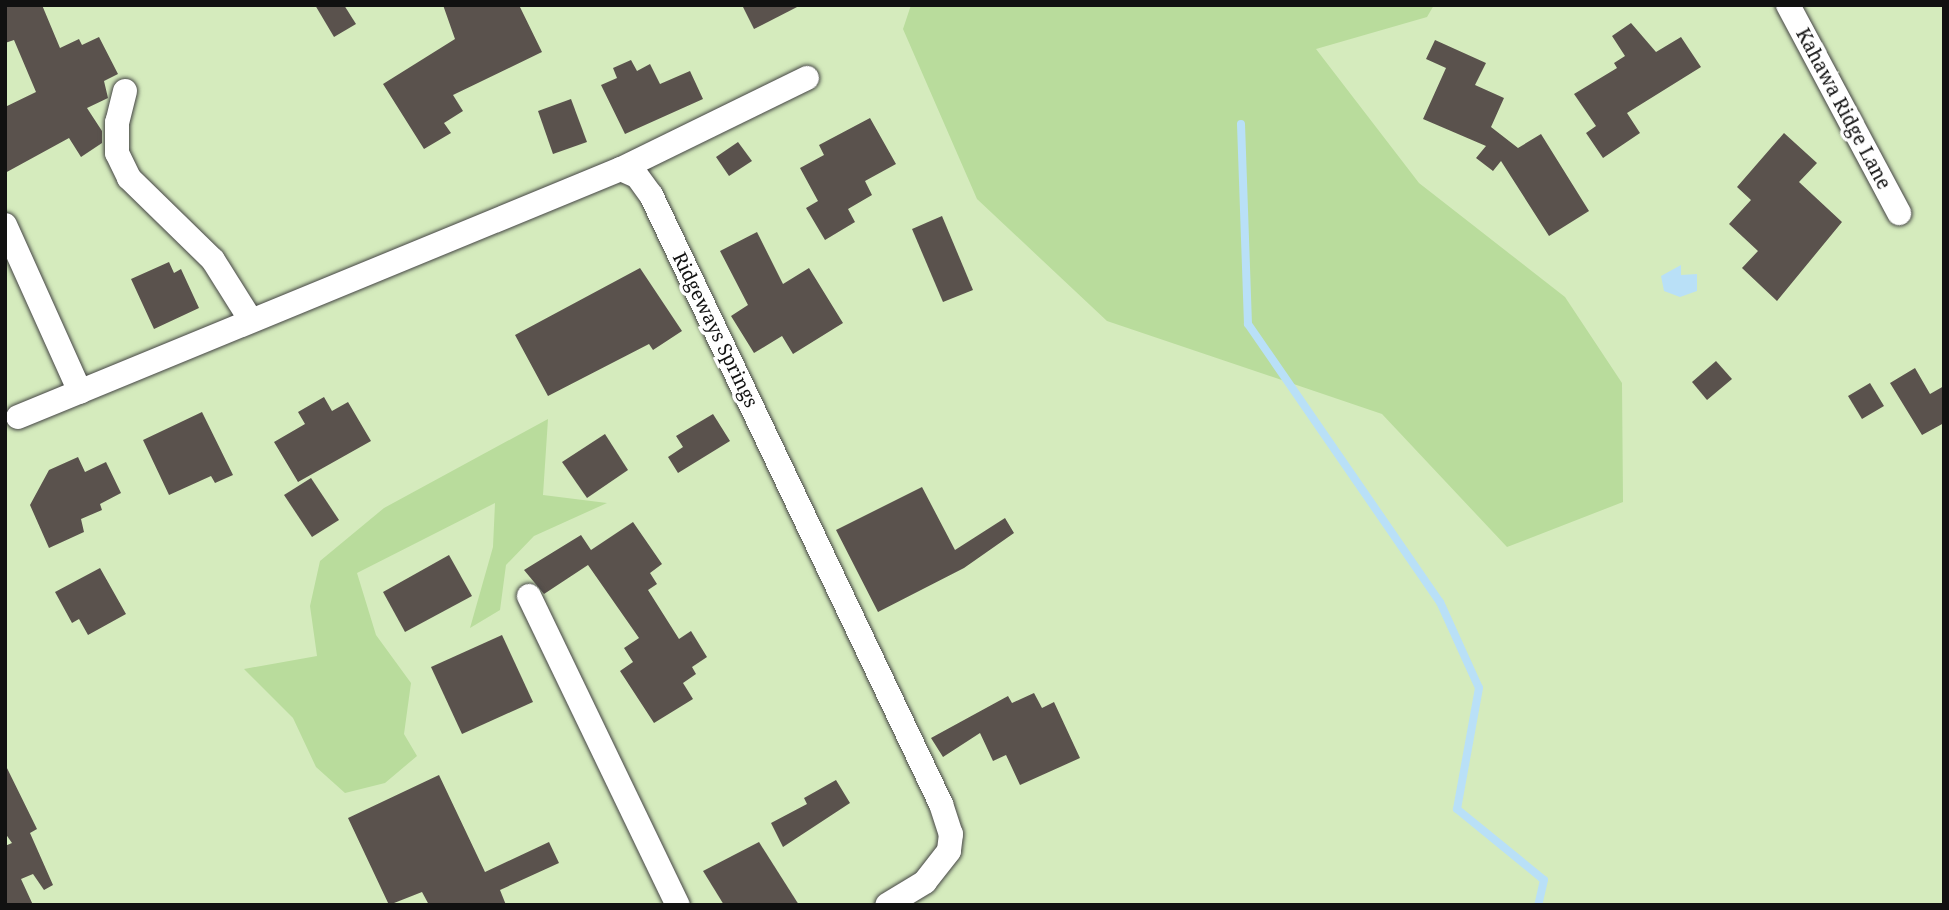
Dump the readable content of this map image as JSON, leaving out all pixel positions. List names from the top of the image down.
{
  "streets": {
    "street": ["Kahawa Ridge Lane", "Ridgeways Springs"]
  }
}
